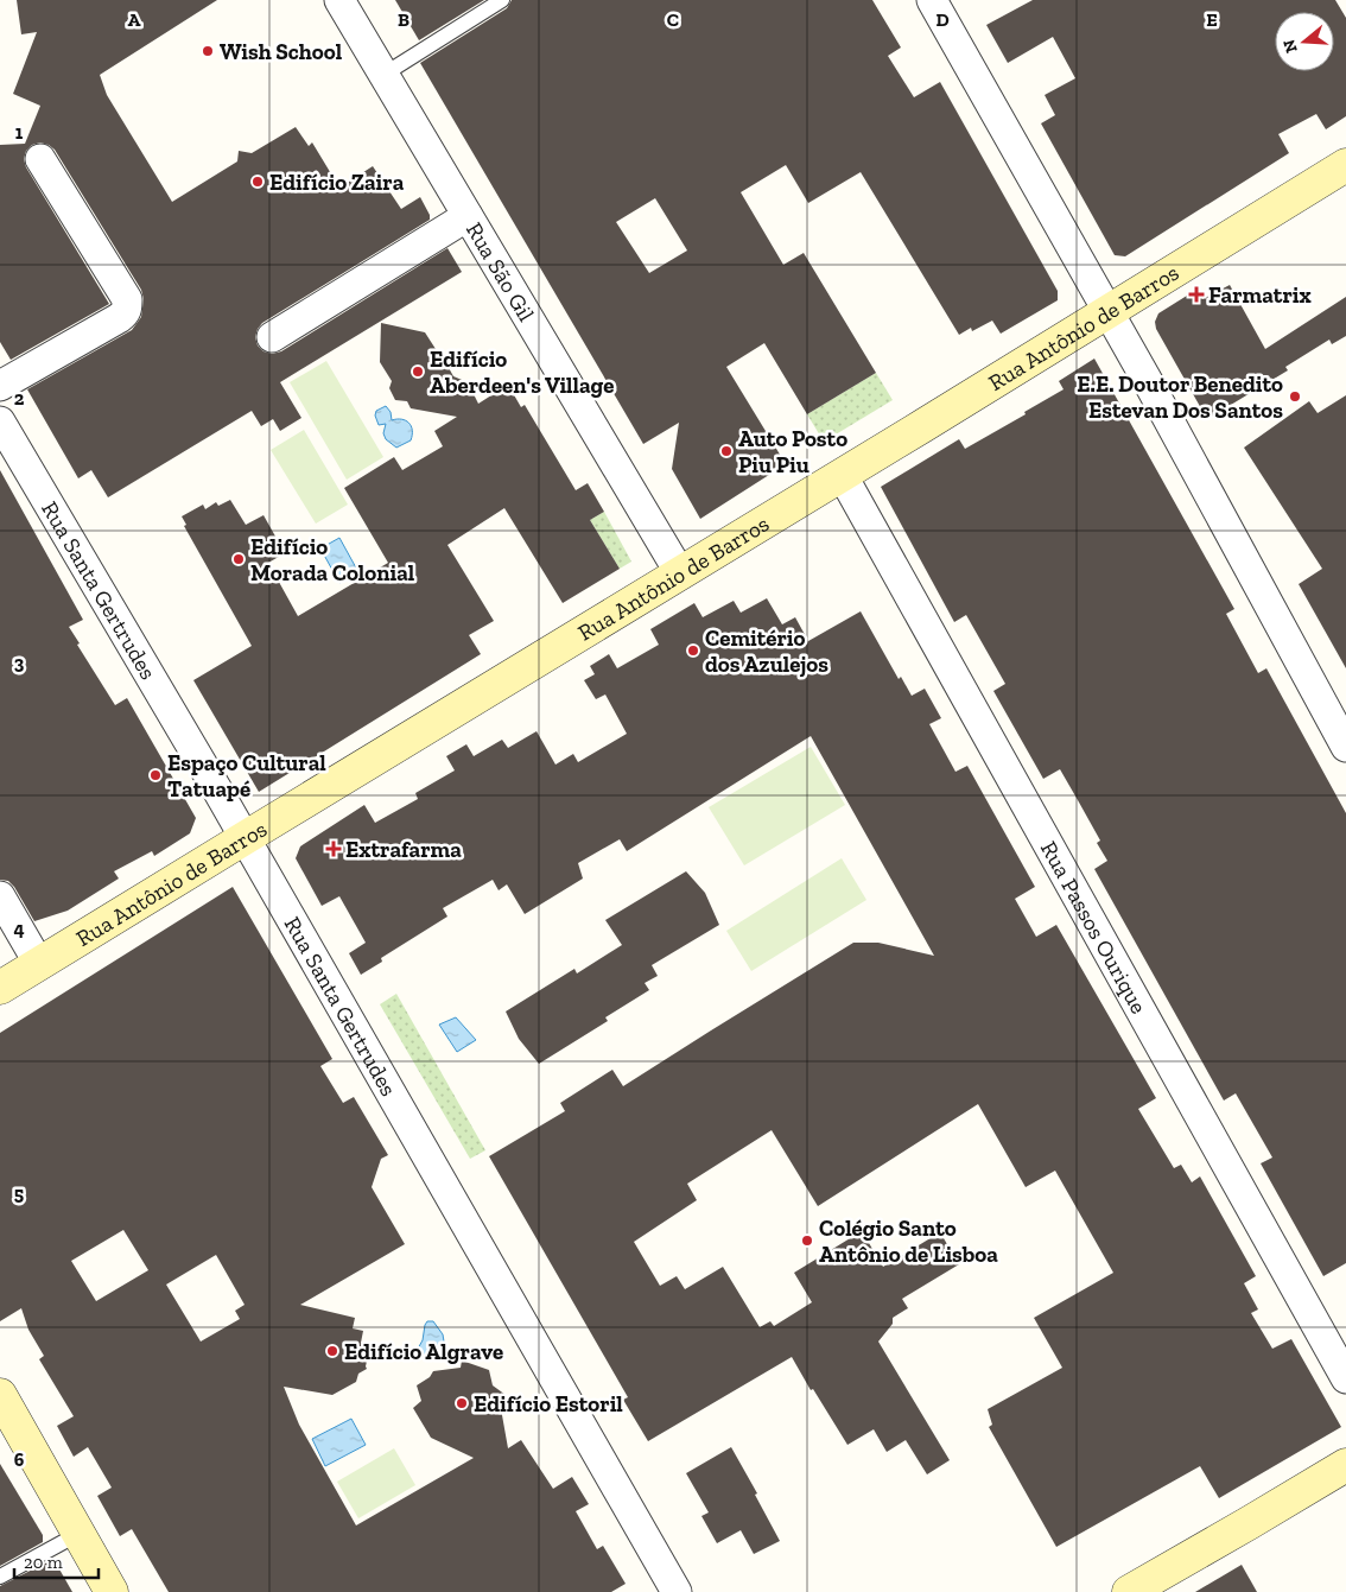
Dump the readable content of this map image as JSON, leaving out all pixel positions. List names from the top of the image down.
{
  "streets": {
    "main road": ["Rua Antônio de Barros"],
    "street": ["Rua São Gil", "Rua Santa Gertrudes", "Rua Passos Ourique"]
  },
  "crossings": [
    ["Rua São Gil", "Rua Antônio de Barros"],
    ["Rua Antônio de Barros", "Rua Santa Gertrudes"],
    ["Rua Antônio de Barros", "Rua Passos Ourique"]
  ],
  "places": {
    "other": [
      "Wish School",
      "Edifício Zaira",
      "Edifício Aberdeen's Village",
      "E.E. Doutor Benedito Estevan Dos Santos",
      "Auto Posto Piu Piu",
      "Edifício Morada Colonial",
      "Cemitério dos Azulejos",
      "Espaço Cultural Tatuapé",
      "Colégio Santo Antônio de Lisboa",
      "Edifício Algrave",
      "Edifício Estoril"
    ],
    "health": ["Farmatrix", "Extrafarma"]
  },
  "scale_bar": "20 m",
  "north": "left",
  "grid": {
    "columns": [
      "A",
      "B",
      "C",
      "D",
      "E"
    ],
    "rows": [
      "1",
      "2",
      "3",
      "4",
      "5",
      "6"
    ]
  }
}
